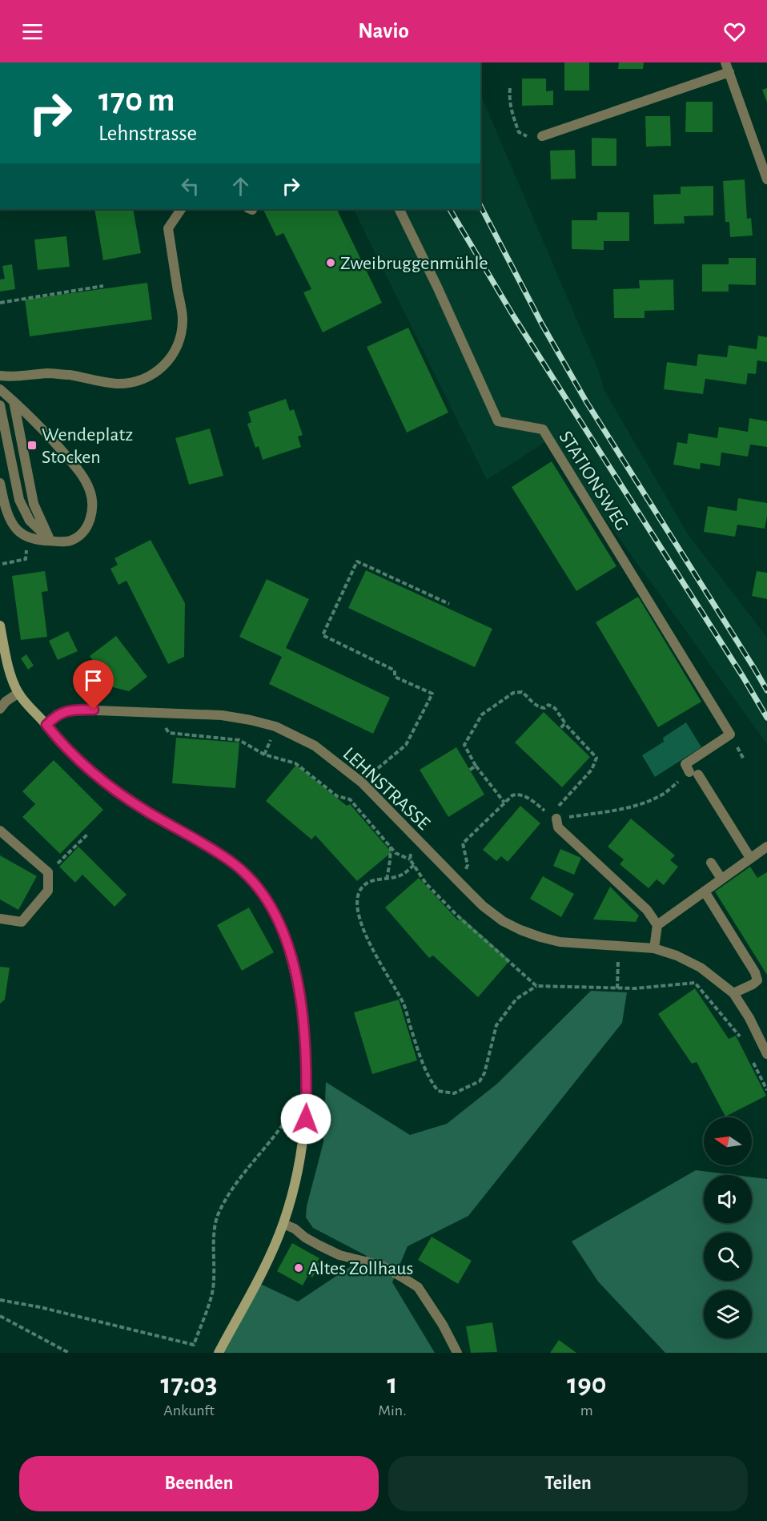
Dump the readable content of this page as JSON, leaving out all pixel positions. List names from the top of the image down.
{
  "streets": {
    "street": ["STATIONSWEG", "LEHNSTRASSE"]
  },
  "places": {
    "other": ["Zweibruggenmühle", "Altes Zollhaus"],
    "transit": ["Wendeplatz Stocken"]
  },
  "north": "left",
  "page": {
    "header": "Navio",
    "turn": ["170 m", "Lehnstrasse"],
    "eta": [
      "17:03",
      "Ankunft",
      "1",
      "Min.",
      "190",
      "m"
    ],
    "buttons": ["Beenden", "Teilen"]
  }
}
